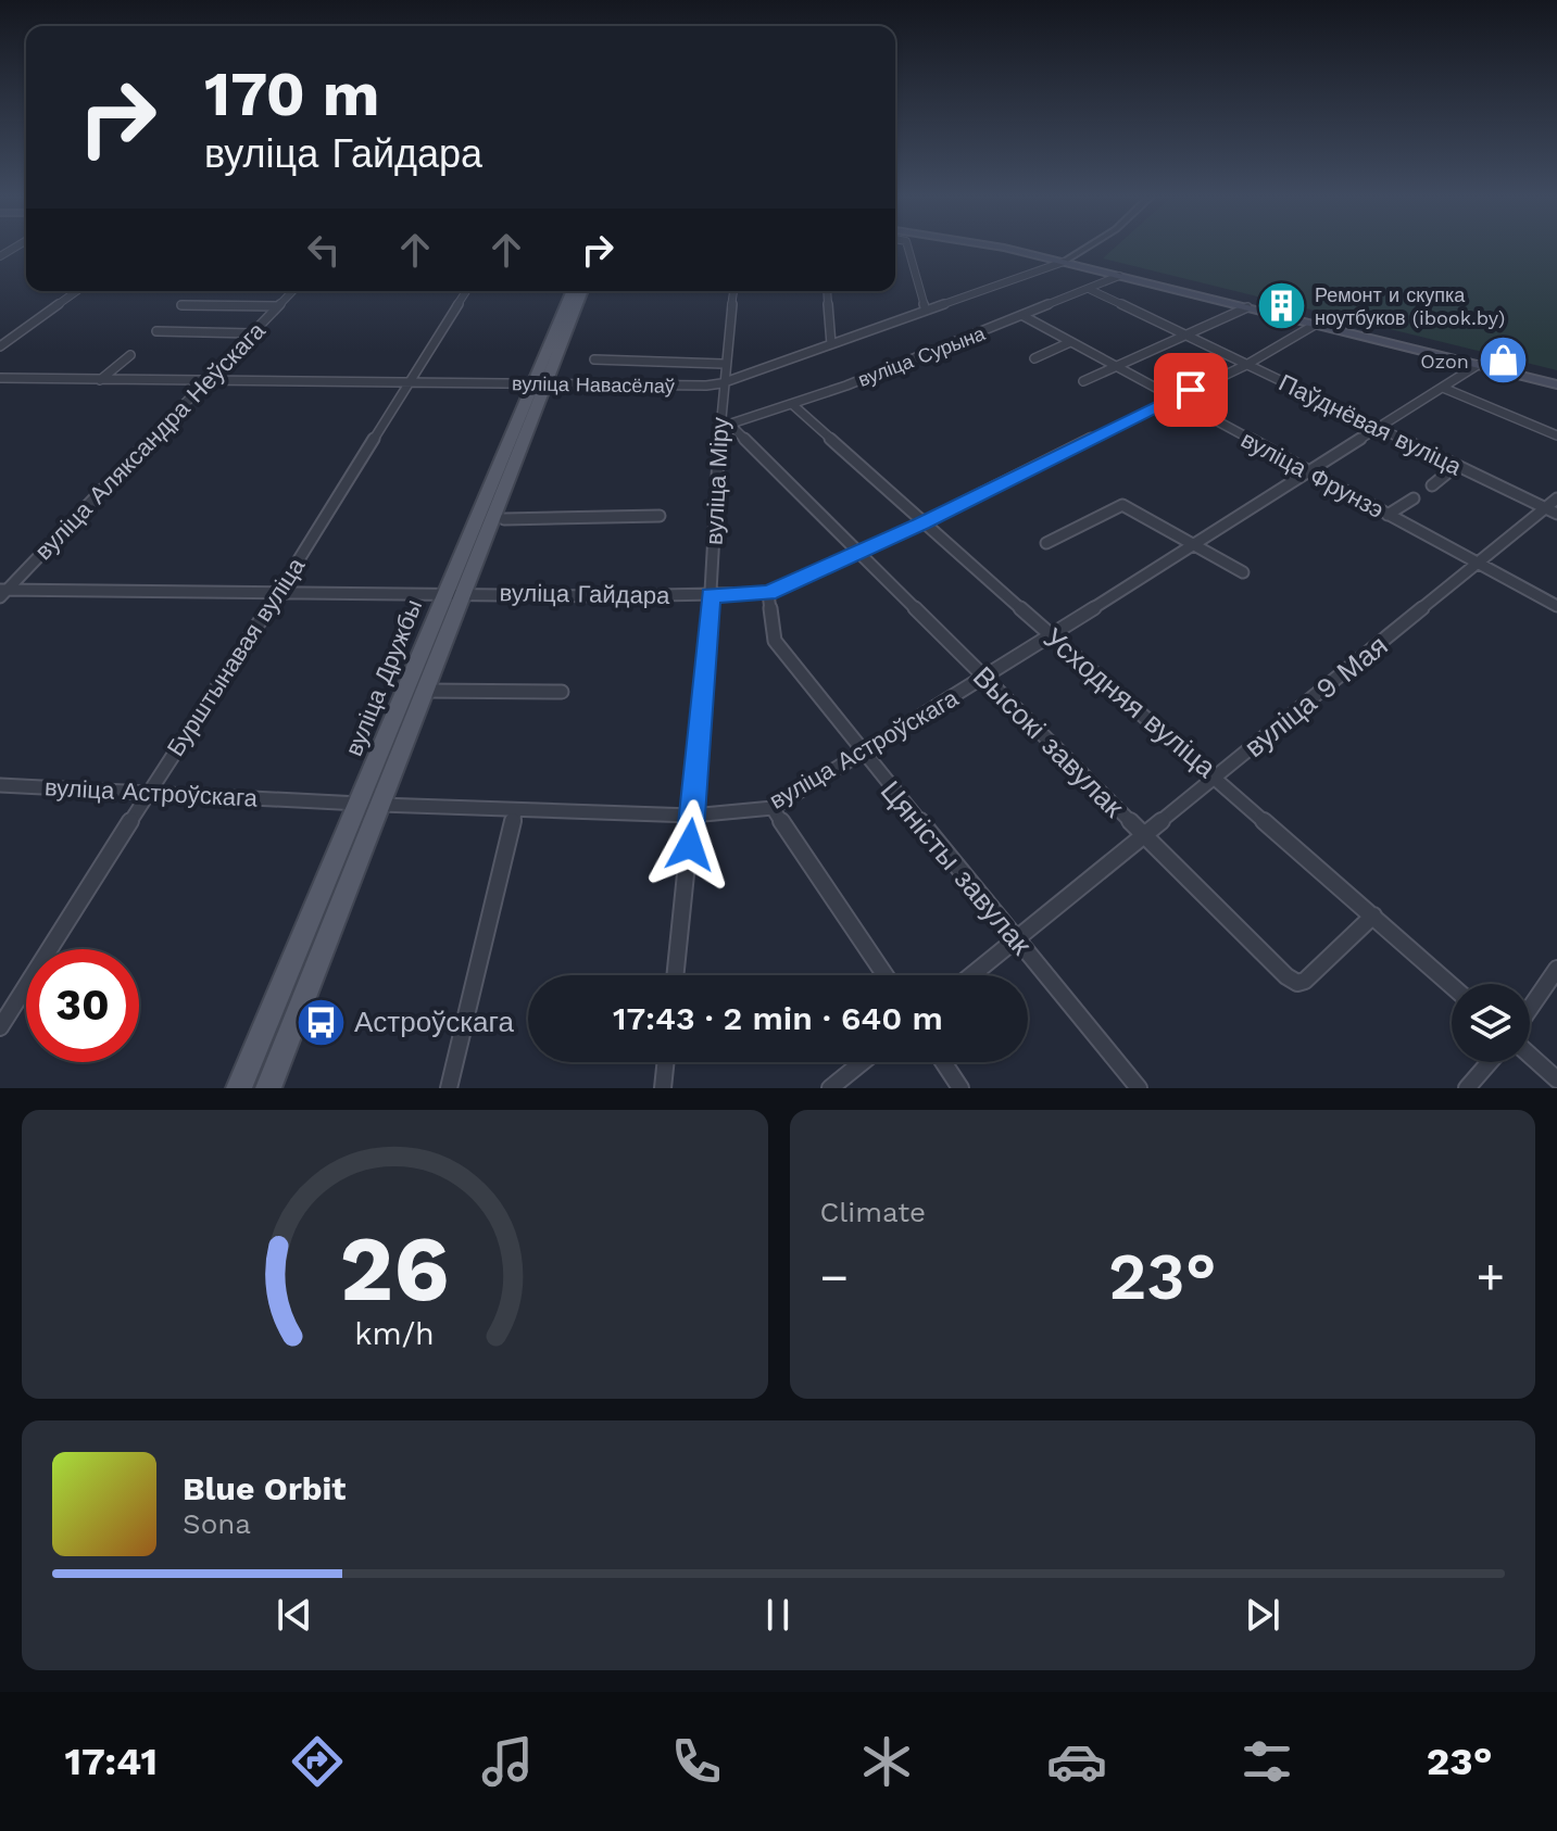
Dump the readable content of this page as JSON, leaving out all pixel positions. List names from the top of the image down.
{
  "streets": {
    "main road": ["вуліца Дружбы"],
    "street": [
      "вуліца Сурына",
      "вуліца Навасёлаў",
      "Паўднёвая вуліца",
      "вуліца Аляксандра Неўскага",
      "вуліца Фрунзэ",
      "вуліца Міру",
      "вуліца Гайдара",
      "Бурштынавая вуліца",
      "вуліца 9 Мая",
      "Усходняя вуліца",
      "Высокі завулак",
      "вуліца Астроўскага",
      "Цяністы завулак"
    ]
  },
  "crossings": [
    ["вуліца Сурына", "Паўднёвая вуліца"],
    ["вуліца Сурына", "вуліца Фрунзэ"],
    ["вуліца Сурына", "вуліца Міру"],
    ["вуліца Сурына", "Усходняя вуліца"],
    ["вуліца Сурына", "Высокі завулак"],
    ["вуліца Навасёлаў", "вуліца Аляксандра Неўскага"],
    ["вуліца Навасёлаў", "вуліца Міру"],
    ["вуліца Навасёлаў", "Бурштынавая вуліца"],
    ["вуліца Навасёлаў", "вуліца Дружбы"],
    ["Паўднёвая вуліца", "вуліца Гайдара"],
    ["Паўднёвая вуліца", "вуліца 9 Мая"],
    ["Паўднёвая вуліца", "вуліца Астроўскага"],
    ["вуліца Аляксандра Неўскага", "вуліца Гайдара"],
    ["вуліца Фрунзэ", "вуліца Гайдара"],
    ["вуліца Фрунзэ", "вуліца 9 Мая"],
    ["вуліца Фрунзэ", "вуліца Астроўскага"],
    ["вуліца Міру", "вуліца Гайдара"],
    ["вуліца Міру", "Высокі завулак"],
    ["вуліца Міру", "вуліца Астроўскага"],
    ["вуліца Гайдара", "Бурштынавая вуліца"],
    ["вуліца Гайдара", "вуліца Дружбы"],
    ["вуліца Гайдара", "Усходняя вуліца"],
    ["вуліца Гайдара", "Высокі завулак"],
    ["вуліца Гайдара", "Цяністы завулак"],
    ["Бурштынавая вуліца", "вуліца Астроўскага"],
    ["вуліца Дружбы", "вуліца Астроўскага"],
    ["вуліца 9 Мая", "Усходняя вуліца"],
    ["вуліца 9 Мая", "Высокі завулак"],
    ["вуліца 9 Мая", "Цяністы завулак"],
    ["Усходняя вуліца", "Высокі завулак"],
    ["Усходняя вуліца", "вуліца Астроўскага"],
    ["Высокі завулак", "вуліца Астроўскага"],
    ["вуліца Астроўскага", "Цяністы завулак"]
  ],
  "places": {
    "building": ["Ремонт и скупка ноутбуков (ibook.by)"],
    "shop": ["Ozon"],
    "bus stop": ["Астроўскага"]
  },
  "page": {
    "turn": ["170 m", "вуліца Гайдара"],
    "limit": "30",
    "trip": "17:43 · 2 min · 640 m",
    "tile": "Climate",
    "heat": ["−", "23°", "+"],
    "song": ["Blue Orbit", "Sona"],
    "tabs": ["17:41", "23°"],
    "gauge": ["26", "km/h"]
  }
}
